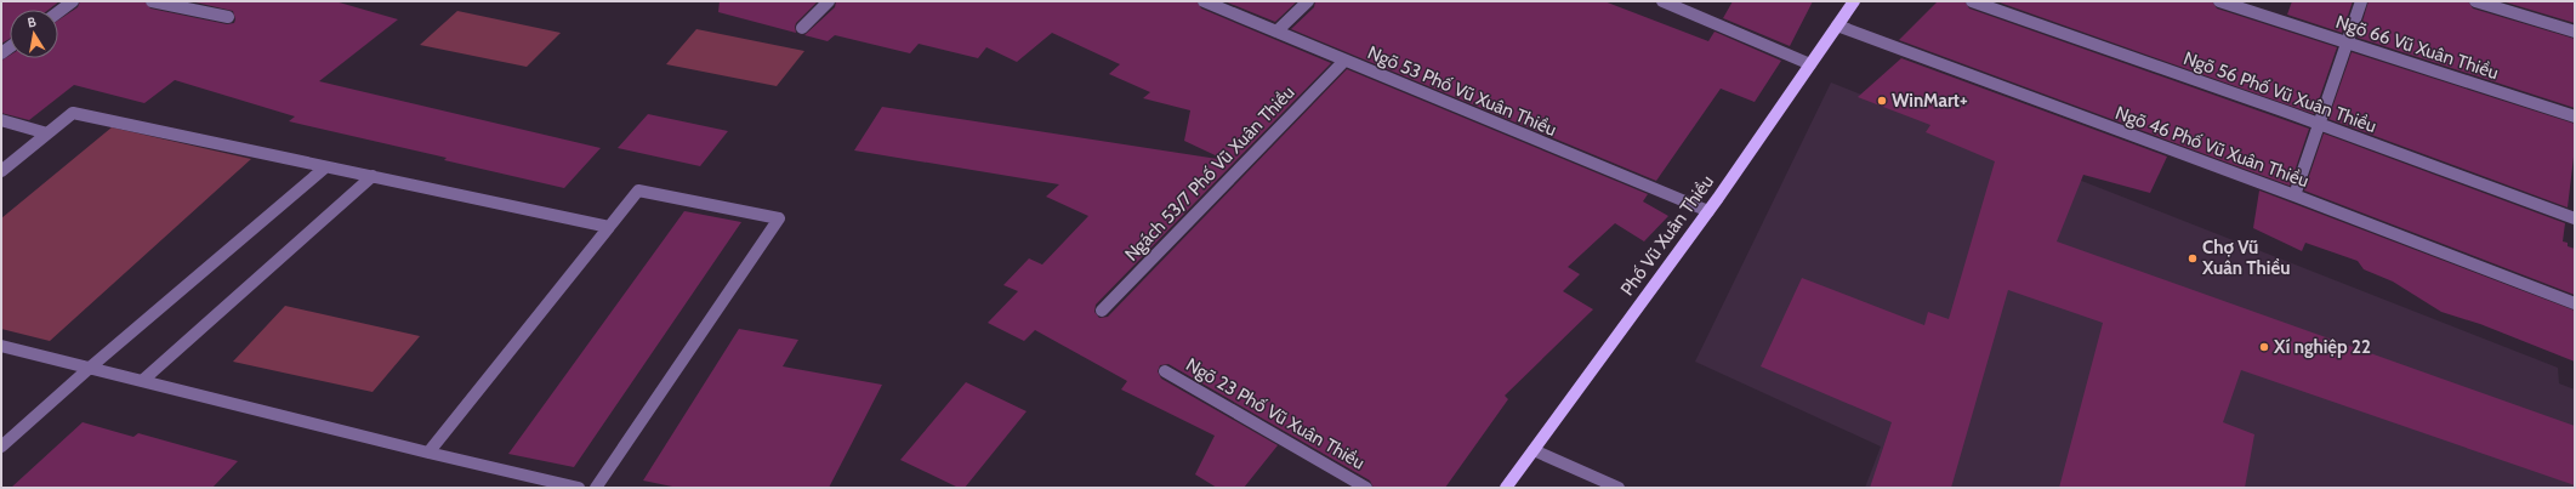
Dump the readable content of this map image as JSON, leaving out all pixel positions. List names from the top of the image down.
{
  "streets": {
    "main road": ["Phố Vũ Xuân Thiều"],
    "street": [
      "Ngõ 66 Vũ Xuân Thiều",
      "Ngõ 53 Phố Vũ Xuân Thiều",
      "Ngõ 56 Phố Vũ Xuân Thiều",
      "Ngõ 46 Phố Vũ Xuân Thiều",
      "Ngách 53/7 Phố Vũ Xuân Thiều",
      "Ngõ 23 Phố Vũ Xuân Thiều"
    ]
  },
  "crossings": [
    ["Ngõ 53 Phố Vũ Xuân Thiều", "Ngách 53/7 Phố Vũ Xuân Thiều"],
    ["Ngõ 53 Phố Vũ Xuân Thiều", "Phố Vũ Xuân Thiều"],
    ["Ngõ 46 Phố Vũ Xuân Thiều", "Phố Vũ Xuân Thiều"]
  ],
  "places": ["WinMart+", "Chợ Vũ Xuân Thiều", "Xí nghiệp 22"],
  "north": "top"
}
